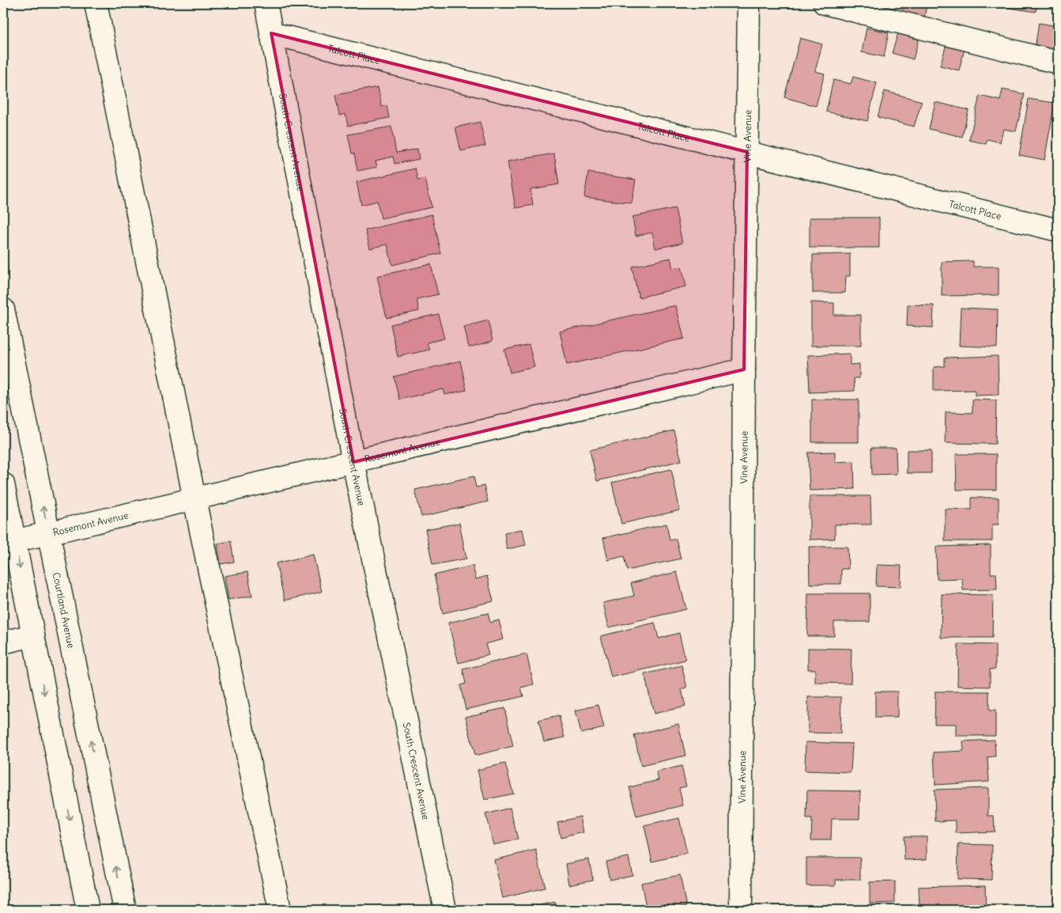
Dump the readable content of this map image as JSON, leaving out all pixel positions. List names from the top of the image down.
{
  "streets": {
    "street": [
      "Talcott Place",
      "Vine Avenue",
      "South Crescent Avenue",
      "Rosemont Avenue",
      "Courtland Avenue"
    ]
  },
  "crossings": [
    ["Talcott Place", "Vine Avenue"],
    ["Talcott Place", "South Crescent Avenue"],
    ["Vine Avenue", "Rosemont Avenue"],
    ["South Crescent Avenue", "Rosemont Avenue"],
    ["Rosemont Avenue", "Courtland Avenue"]
  ]
}
